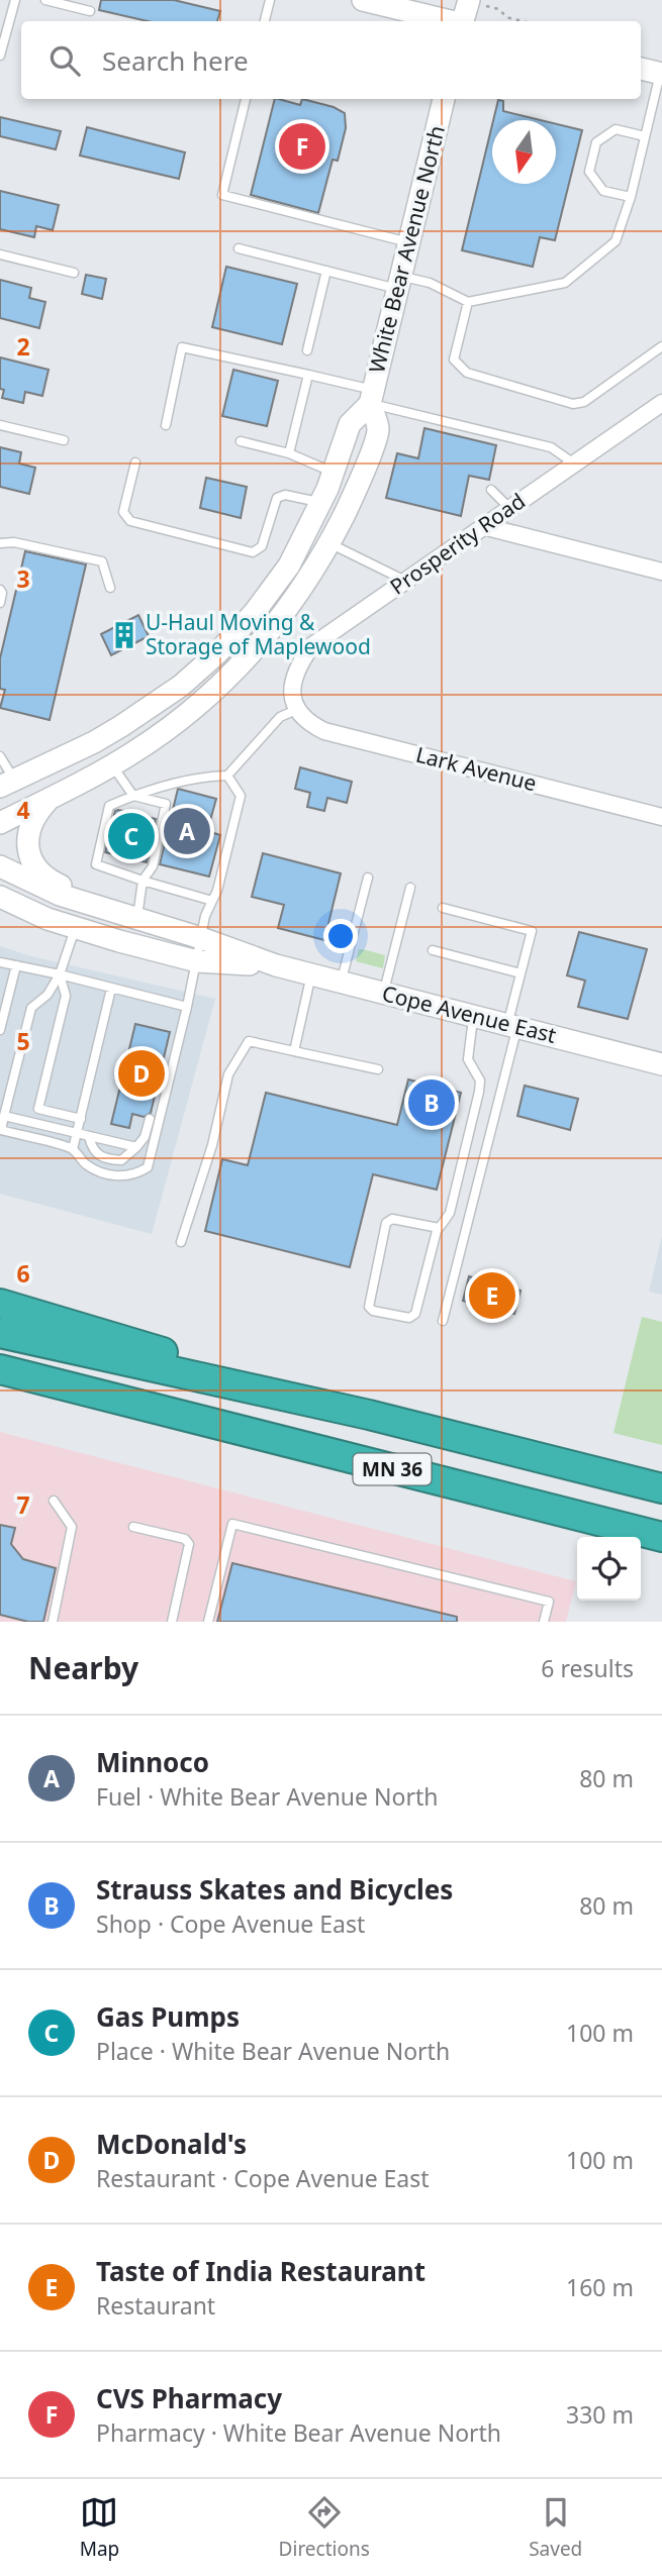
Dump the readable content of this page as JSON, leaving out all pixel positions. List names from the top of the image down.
{
  "streets": {
    "highway": ["MN 36"],
    "main road": ["White Bear Avenue North", "Cope Avenue East"],
    "street": ["Prosperity Road", "Lark Avenue"]
  },
  "crossings": [
    ["Prosperity Road", "Lark Avenue"]
  ],
  "places": {
    "building": ["U-Haul Moving & Storage of Maplewood"]
  },
  "north": "bottom",
  "page": {
    "search": "Search here",
    "pins": [
      "F",
      "A",
      "C",
      "D",
      "B",
      "E"
    ],
    "heading": ["Nearby", "6 results"],
    "list": [
      {
        "mark": "A",
        "name": "Minnoco",
        "note": "Fuel · White Bear Avenue North",
        "value": "80 m"
      },
      {
        "mark": "B",
        "name": "Strauss Skates and Bicycles",
        "note": "Shop · Cope Avenue East",
        "value": "80 m"
      },
      {
        "mark": "C",
        "name": "Gas Pumps",
        "note": "Place · White Bear Avenue North",
        "value": "100 m"
      },
      {
        "mark": "D",
        "name": "McDonald's",
        "note": "Restaurant · Cope Avenue East",
        "value": "100 m"
      },
      {
        "mark": "E",
        "name": "Taste of India Restaurant",
        "note": "Restaurant",
        "value": "160 m"
      },
      {
        "mark": "F",
        "name": "CVS Pharmacy",
        "note": "Pharmacy · White Bear Avenue North",
        "value": "330 m"
      }
    ],
    "nav": ["Map", "Directions", "Saved"]
  },
  "grid": {
    "rows": [
      "2",
      "3",
      "4",
      "5",
      "6",
      "7"
    ]
  }
}
